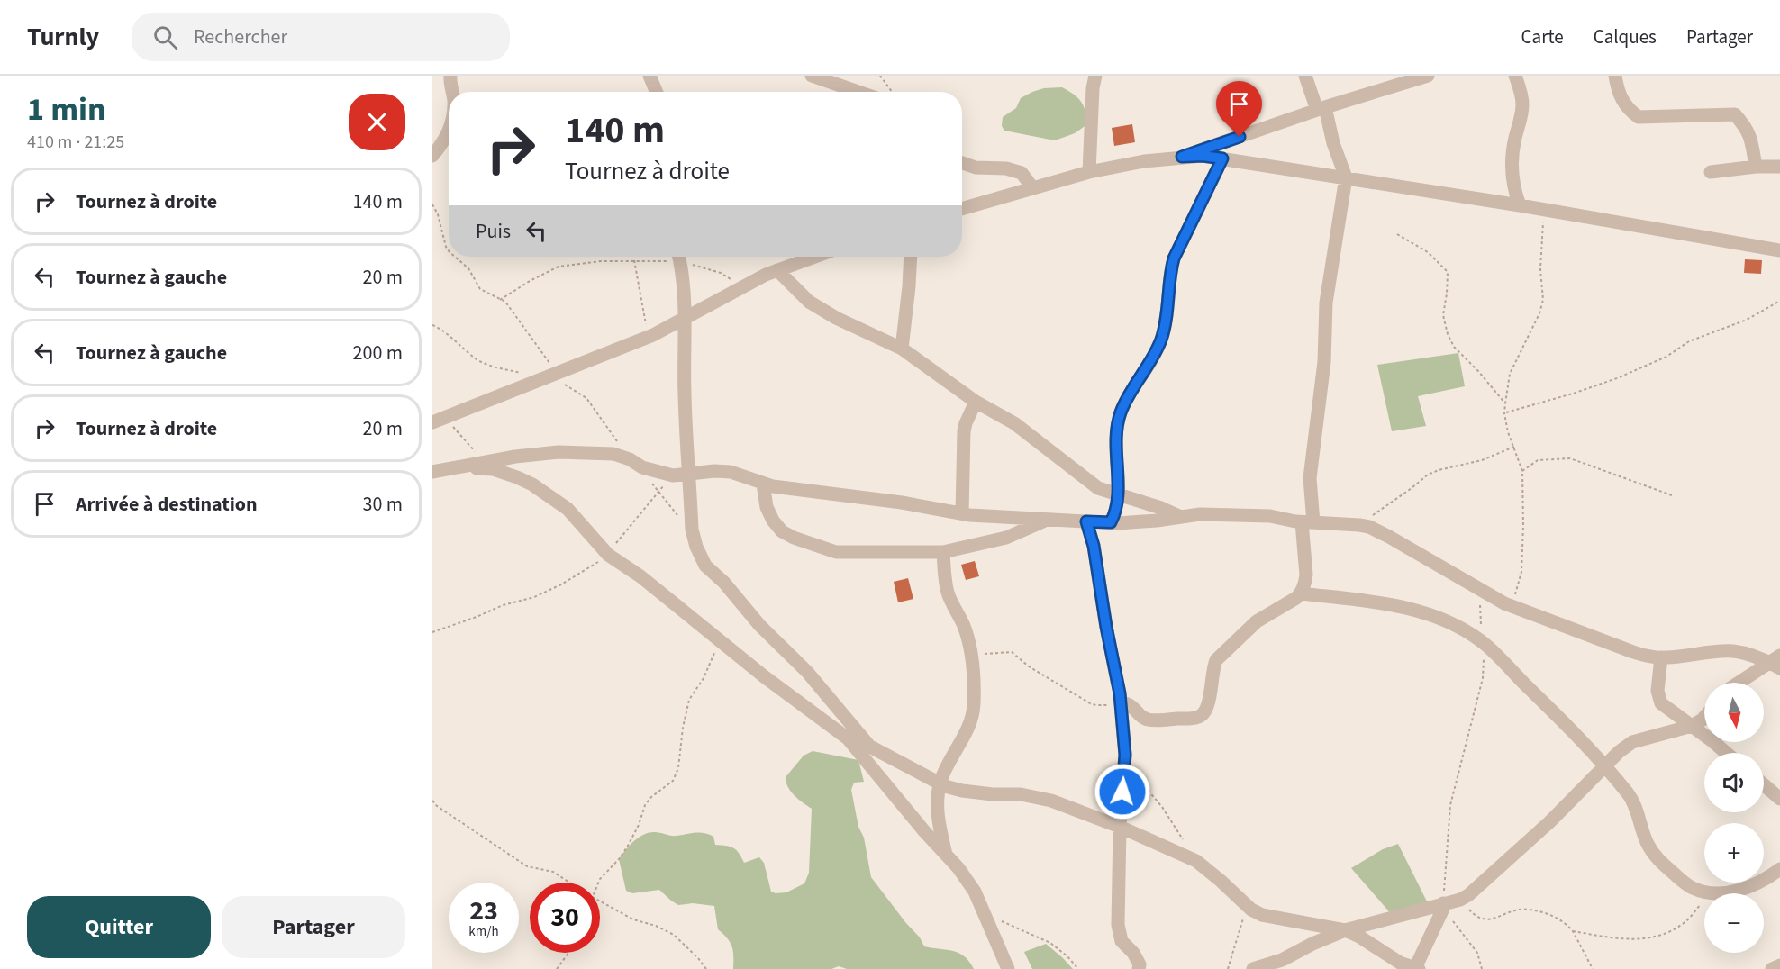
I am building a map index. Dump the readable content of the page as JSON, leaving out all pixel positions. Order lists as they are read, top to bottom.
{
  "north": "bottom",
  "page": {
    "header": "Turnly",
    "search": "Rechercher",
    "nav": ["Carte", "Calques", "Partager"],
    "heading": ["1 min", "410 m · 21:25"],
    "turn": ["140 m", "Tournez à droite"],
    "list": [
      {
        "name": "Tournez à droite",
        "value": "140 m"
      },
      {
        "name": "Tournez à gauche",
        "value": "20 m"
      },
      {
        "name": "Tournez à gauche",
        "value": "200 m"
      },
      {
        "name": "Tournez à droite",
        "value": "20 m"
      },
      {
        "name": "Arrivée à destination",
        "value": "30 m"
      }
    ],
    "then": "Puis",
    "map_buttons": ["+", "−"],
    "speed": "23 km/h",
    "limit": "30",
    "buttons": ["Quitter", "Partager"]
  }
}
